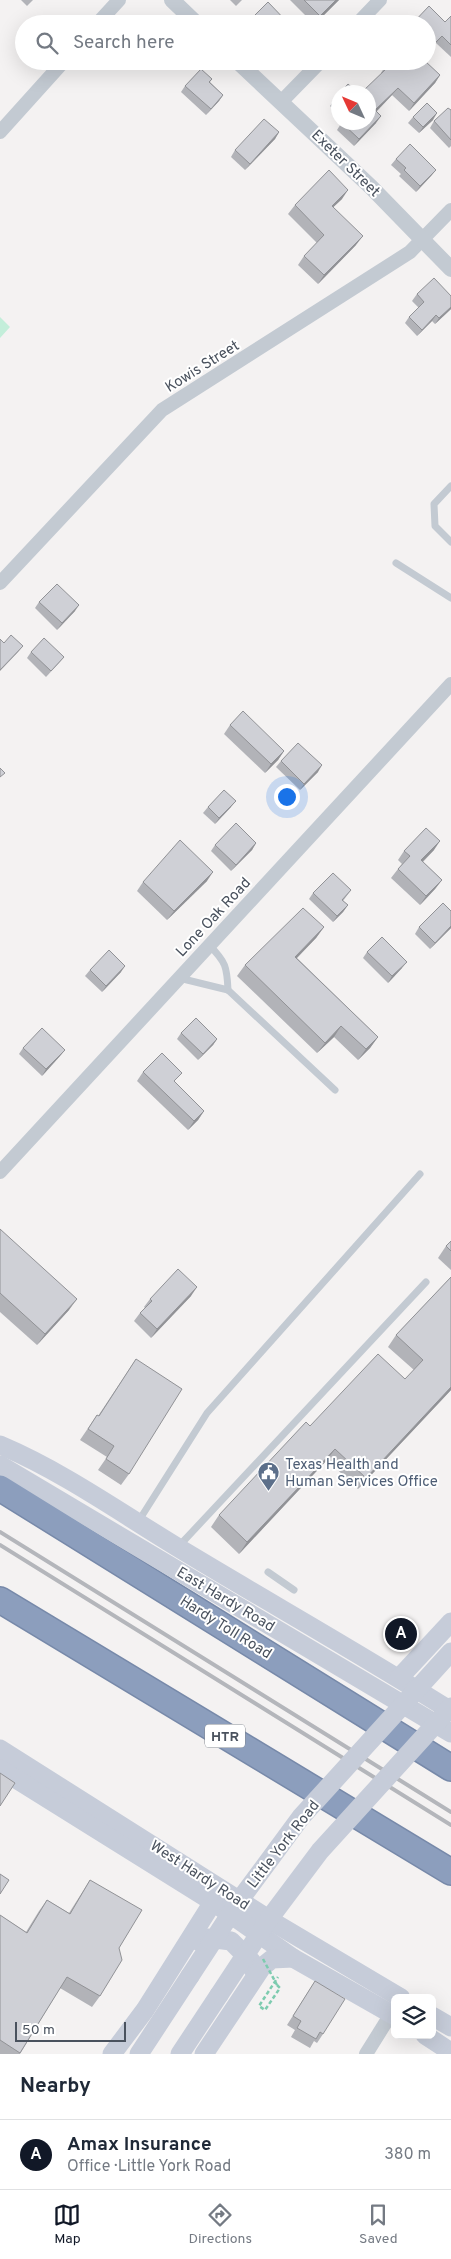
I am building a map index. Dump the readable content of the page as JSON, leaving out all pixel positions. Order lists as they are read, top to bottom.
{
  "streets": {
    "highway": ["Hardy Toll Road", "HTR"],
    "main road": ["East Hardy Road", "Little York Road", "West Hardy Road"],
    "street": ["Exeter Street", "Kowis Street", "Lone Oak Road"]
  },
  "crossings": [
    ["Exeter Street", "Kowis Street"],
    ["East Hardy Road", "Little York Road"],
    ["Little York Road", "West Hardy Road"]
  ],
  "places": {
    "public building": ["Texas Health and Human Services Office"]
  },
  "scale_bar": "50 m",
  "north": "top left",
  "page": {
    "search": "Search here",
    "pins": "A",
    "scale": "50 m",
    "heading": "Nearby",
    "list": [
      {
        "mark": "A",
        "name": "Amax Insurance",
        "note": "Office · Little York Road",
        "value": "380 m"
      }
    ],
    "nav": ["Map", "Directions", "Saved"]
  }
}
